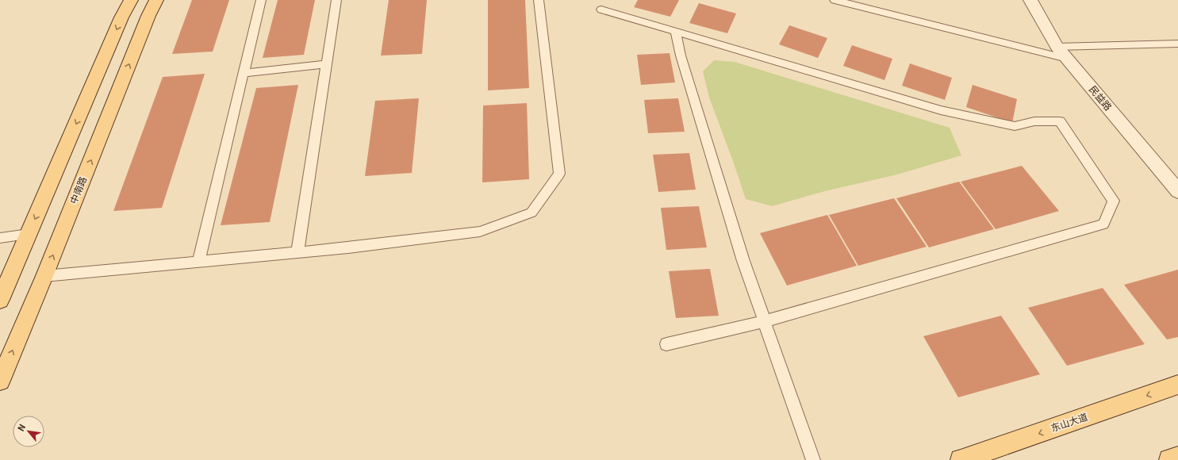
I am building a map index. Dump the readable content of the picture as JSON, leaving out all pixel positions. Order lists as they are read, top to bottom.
{
  "streets": {
    "main road": ["中南路", "东山大道"],
    "street": ["民益路"]
  },
  "one_way": ["东山大道"],
  "north": "top left"
}
